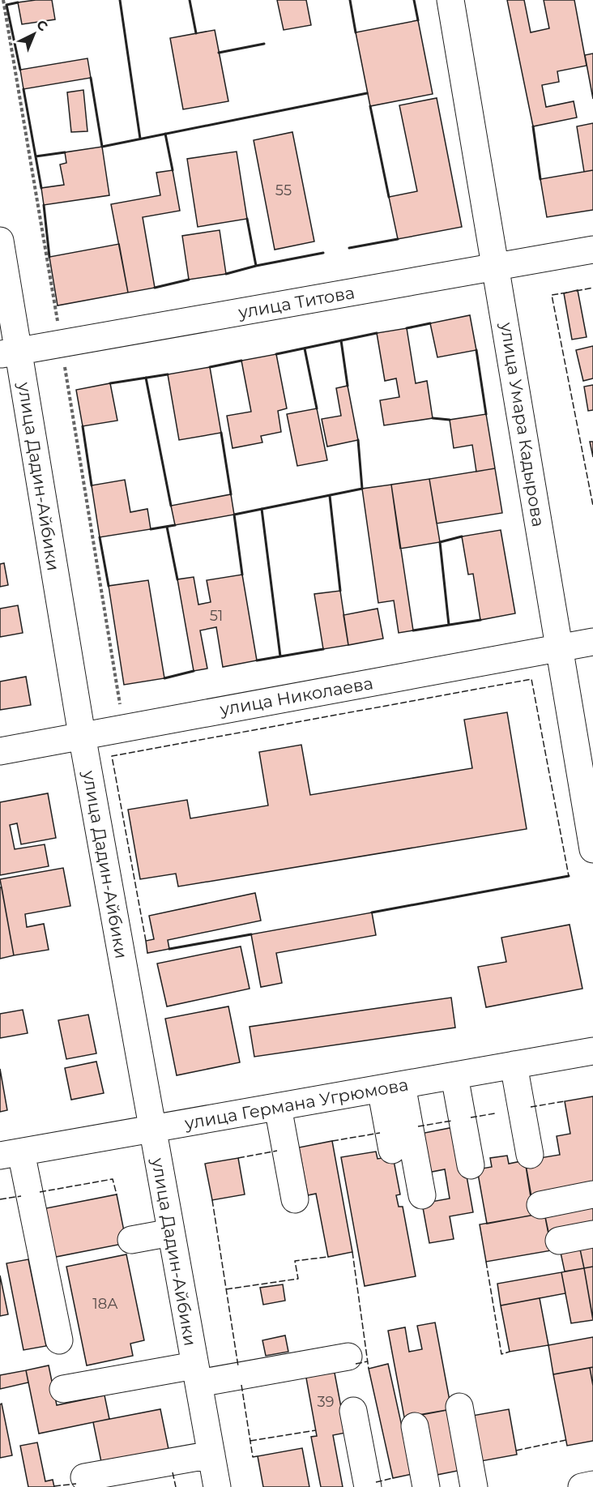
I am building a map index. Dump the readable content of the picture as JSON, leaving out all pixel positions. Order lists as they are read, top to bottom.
{
  "streets": {
    "street": [
      "улица Титова",
      "улица Умара Кадырова",
      "улица Дадин-Айбики",
      "улица Николаева",
      "улица Германа Угрюмова"
    ]
  },
  "crossings": [
    ["улица Титова", "улица Умара Кадырова"],
    ["улица Титова", "улица Дадин-Айбики"],
    ["улица Умара Кадырова", "улица Николаева"],
    ["улица Дадин-Айбики", "улица Николаева"],
    ["улица Дадин-Айбики", "улица Германа Угрюмова"]
  ],
  "house_numbers": [
    "55",
    "51",
    "18А",
    "39"
  ],
  "north": "top right"
}
